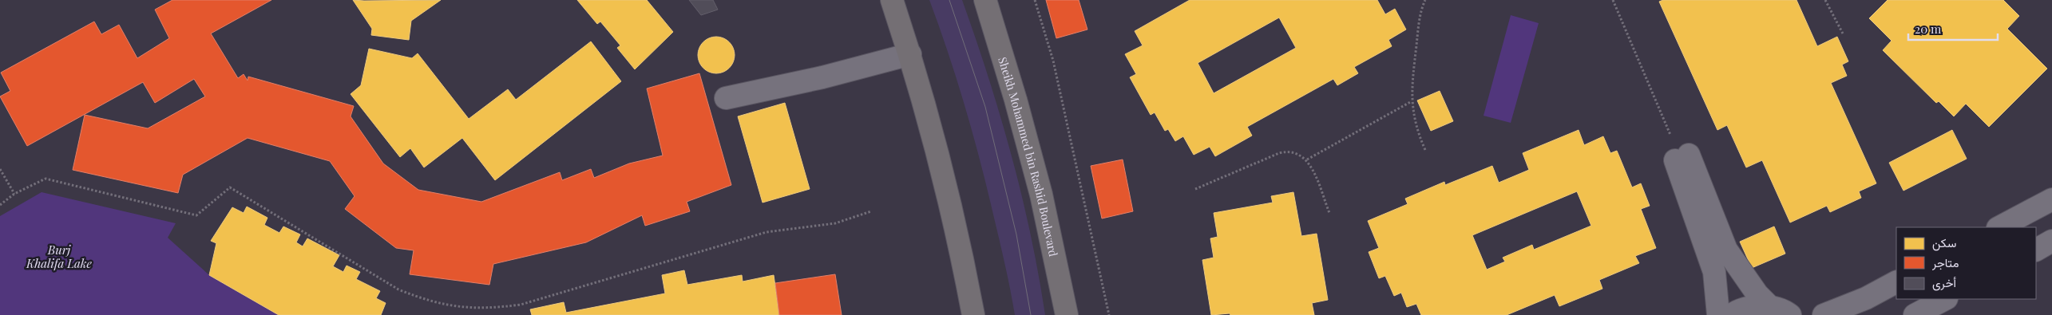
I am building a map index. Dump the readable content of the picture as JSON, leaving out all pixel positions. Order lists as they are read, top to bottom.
{
  "streets": {
    "main road": ["Sheikh Mohammed bin Rashid Boulevard"]
  },
  "water": ["Burj Khalifa Lake"],
  "legend": ["سكن", "متاجر", "أخرى"],
  "scale_bar": "20 m"
}
